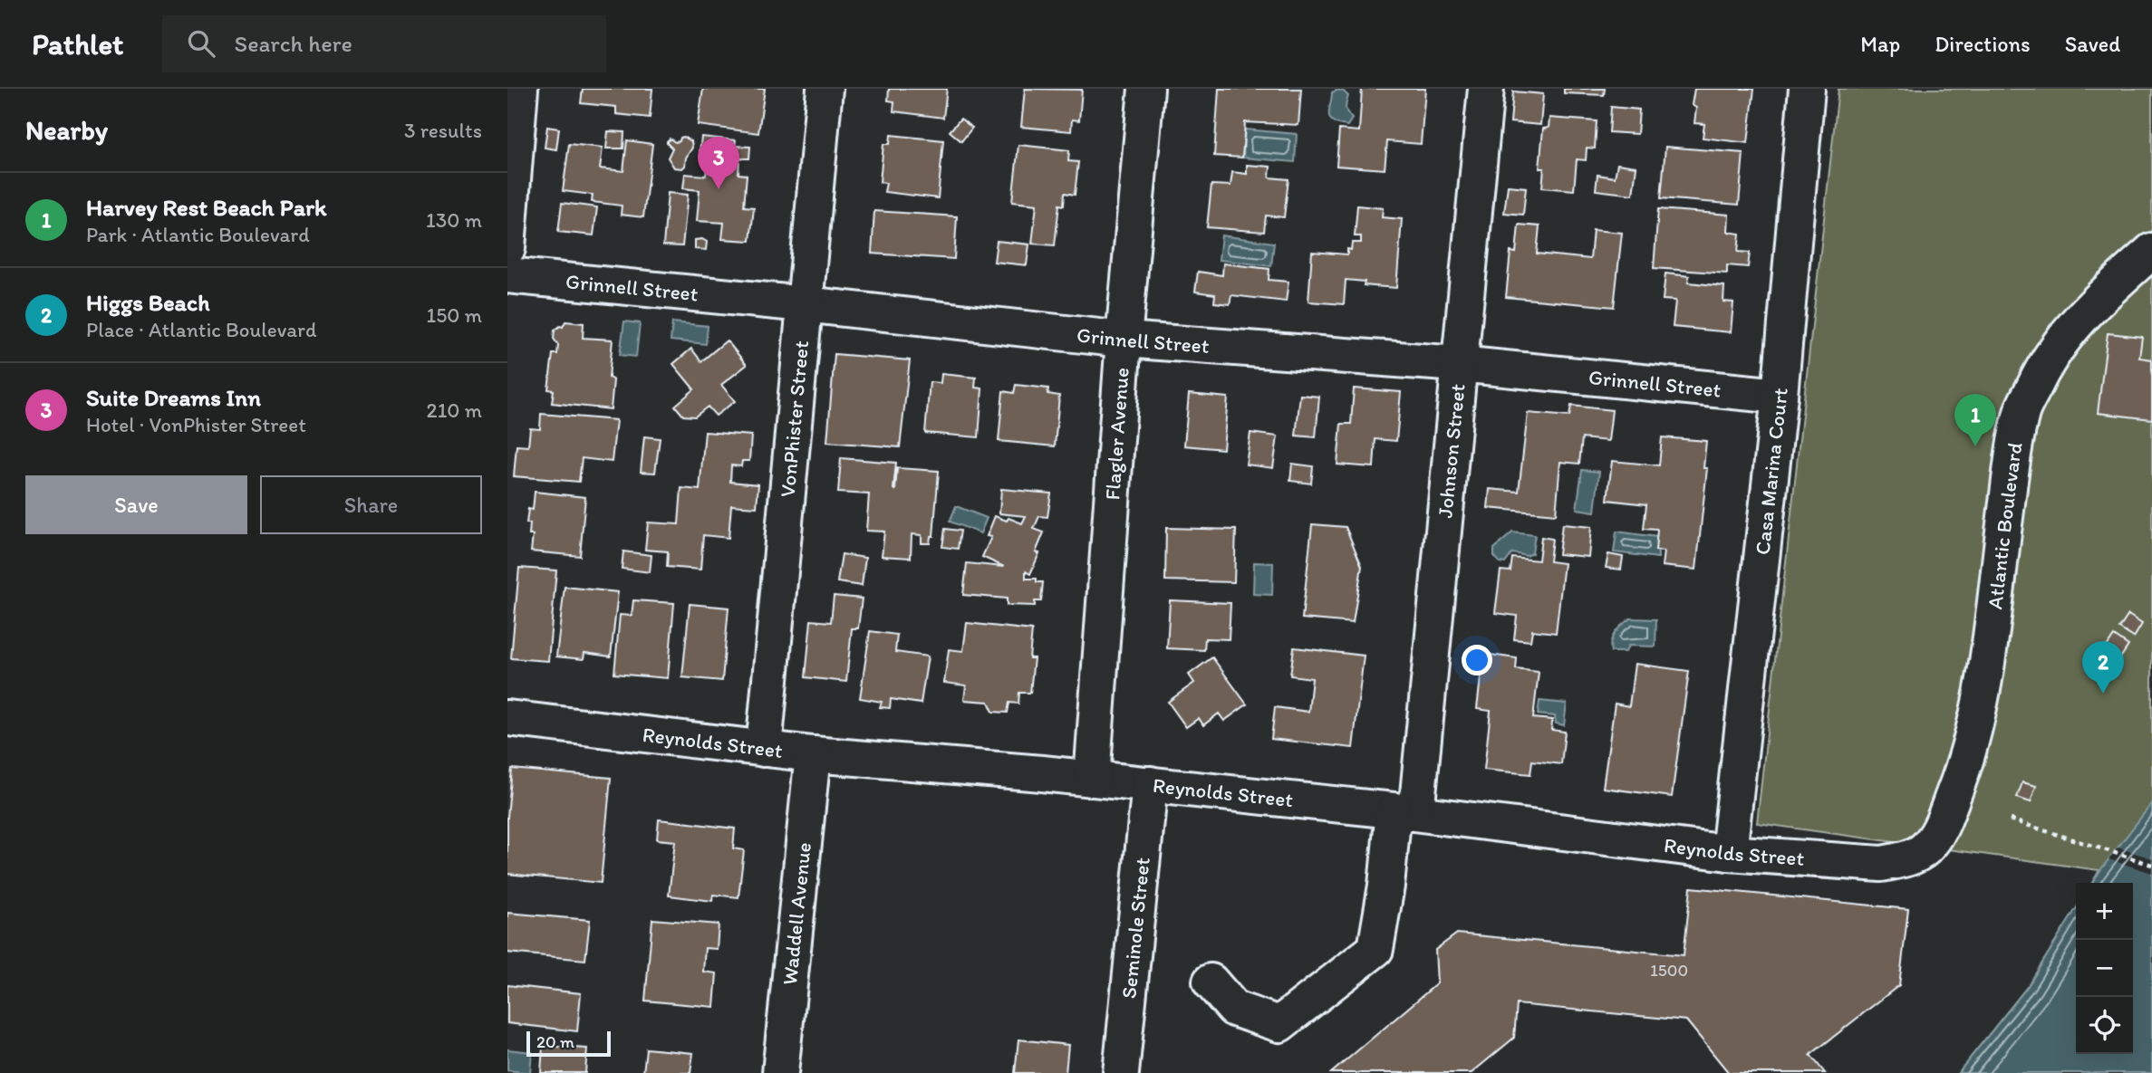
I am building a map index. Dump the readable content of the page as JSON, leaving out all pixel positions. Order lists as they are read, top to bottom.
{
  "streets": {
    "street": [
      "Grinnell Street",
      "VonPhister Street",
      "Flagler Avenue",
      "Johnson Street",
      "Casa Marina Court",
      "Atlantic Boulevard",
      "Reynolds Street",
      "Waddell Avenue",
      "Seminole Street"
    ]
  },
  "crossings": [
    ["Grinnell Street", "VonPhister Street"],
    ["Grinnell Street", "Flagler Avenue"],
    ["Grinnell Street", "Johnson Street"],
    ["Grinnell Street", "Casa Marina Court"],
    ["VonPhister Street", "Reynolds Street"],
    ["Flagler Avenue", "Reynolds Street"],
    ["Johnson Street", "Reynolds Street"],
    ["Casa Marina Court", "Reynolds Street"],
    ["Atlantic Boulevard", "Reynolds Street"],
    ["Reynolds Street", "Waddell Avenue"],
    ["Reynolds Street", "Seminole Street"]
  ],
  "house_numbers": ["1500"],
  "scale_bar": "20 m",
  "page": {
    "header": "Pathlet",
    "search": "Search here",
    "nav": ["Map", "Directions", "Saved"],
    "heading": ["Nearby", "3 results"],
    "pins": ["3", "1", "2"],
    "list": [
      {
        "mark": "1",
        "name": "Harvey Rest Beach Park",
        "note": "Park · Atlantic Boulevard",
        "value": "130 m"
      },
      {
        "mark": "2",
        "name": "Higgs Beach",
        "note": "Place · Atlantic Boulevard",
        "value": "150 m"
      },
      {
        "mark": "3",
        "name": "Suite Dreams Inn",
        "note": "Hotel · VonPhister Street",
        "value": "210 m"
      }
    ],
    "buttons": ["Save", "Share"],
    "map_buttons": ["+", "−"],
    "scale": "20 m"
  }
}
